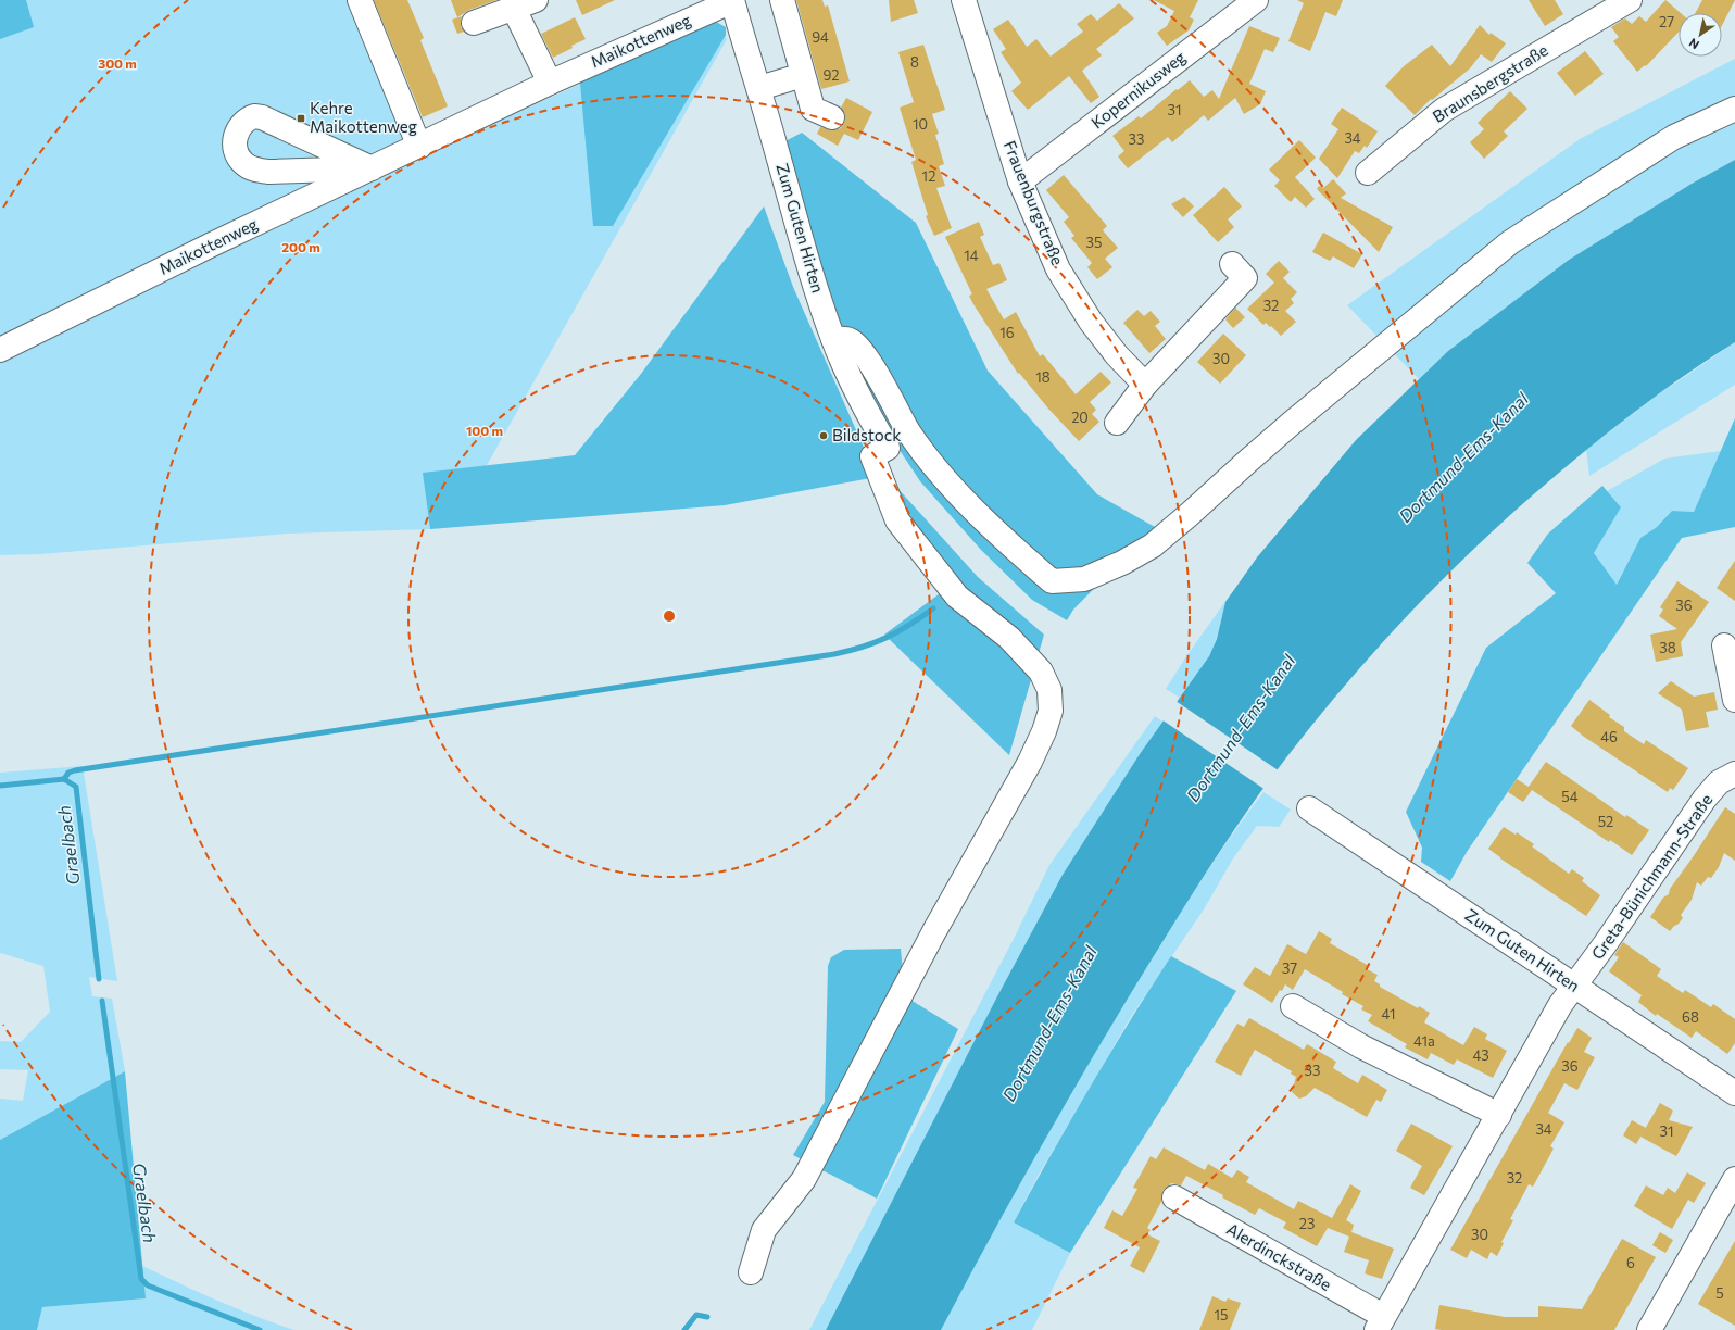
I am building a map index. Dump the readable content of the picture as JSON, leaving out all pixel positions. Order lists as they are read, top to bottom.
{
  "streets": {
    "street": [
      "Maikottenweg",
      "Braunsbergstraße",
      "Kopernikusweg",
      "Frauenburgstraße",
      "Zum Guten Hirten",
      "Greta-Bünichmann-Straße",
      "Alerdinckstraße"
    ]
  },
  "crossings": [
    ["Maikottenweg", "Zum Guten Hirten"],
    ["Kopernikusweg", "Frauenburgstraße"],
    ["Zum Guten Hirten", "Greta-Bünichmann-Straße"],
    ["Zum Guten Hirten", "Alerdinckstraße"],
    ["Greta-Bünichmann-Straße", "Alerdinckstraße"]
  ],
  "water": ["Dortmund-Ems-Kanal", "Graelbach"],
  "places": {
    "transit": ["Kehre Maikottenweg"],
    "other": ["Bildstock"]
  },
  "house_numbers": [
    "27",
    "94",
    "8",
    "92",
    "31",
    "10",
    "34",
    "33",
    "12",
    "35",
    "14",
    "32",
    "16",
    "30",
    "18",
    "20",
    "36",
    "38",
    "46",
    "54",
    "52",
    "37",
    "41",
    "68",
    "41a",
    "43",
    "36",
    "33",
    "34",
    "31",
    "32",
    "23",
    "30",
    "6",
    "5",
    "15"
  ],
  "north": "bottom left",
  "rings": ["300 m", "200 m", "100 m"]
}
